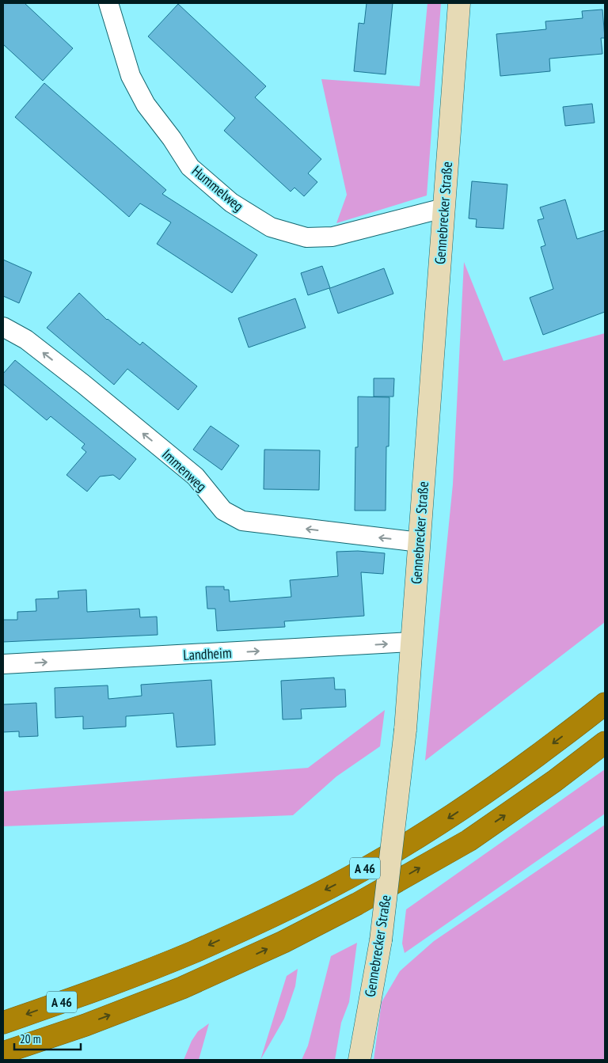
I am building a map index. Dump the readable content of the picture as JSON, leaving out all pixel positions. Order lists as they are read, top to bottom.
{
  "streets": {
    "highway": ["A 46"],
    "main road": ["Gennebrecker Straße"],
    "street": ["Hummelweg", "Immenweg", "Landheim"]
  },
  "crossings": [
    ["Hummelweg", "Gennebrecker Straße"],
    ["Gennebrecker Straße", "Immenweg"],
    ["Gennebrecker Straße", "Landheim"]
  ],
  "one_way": ["Immenweg", "Landheim"],
  "scale_bar": "20 m"
}
